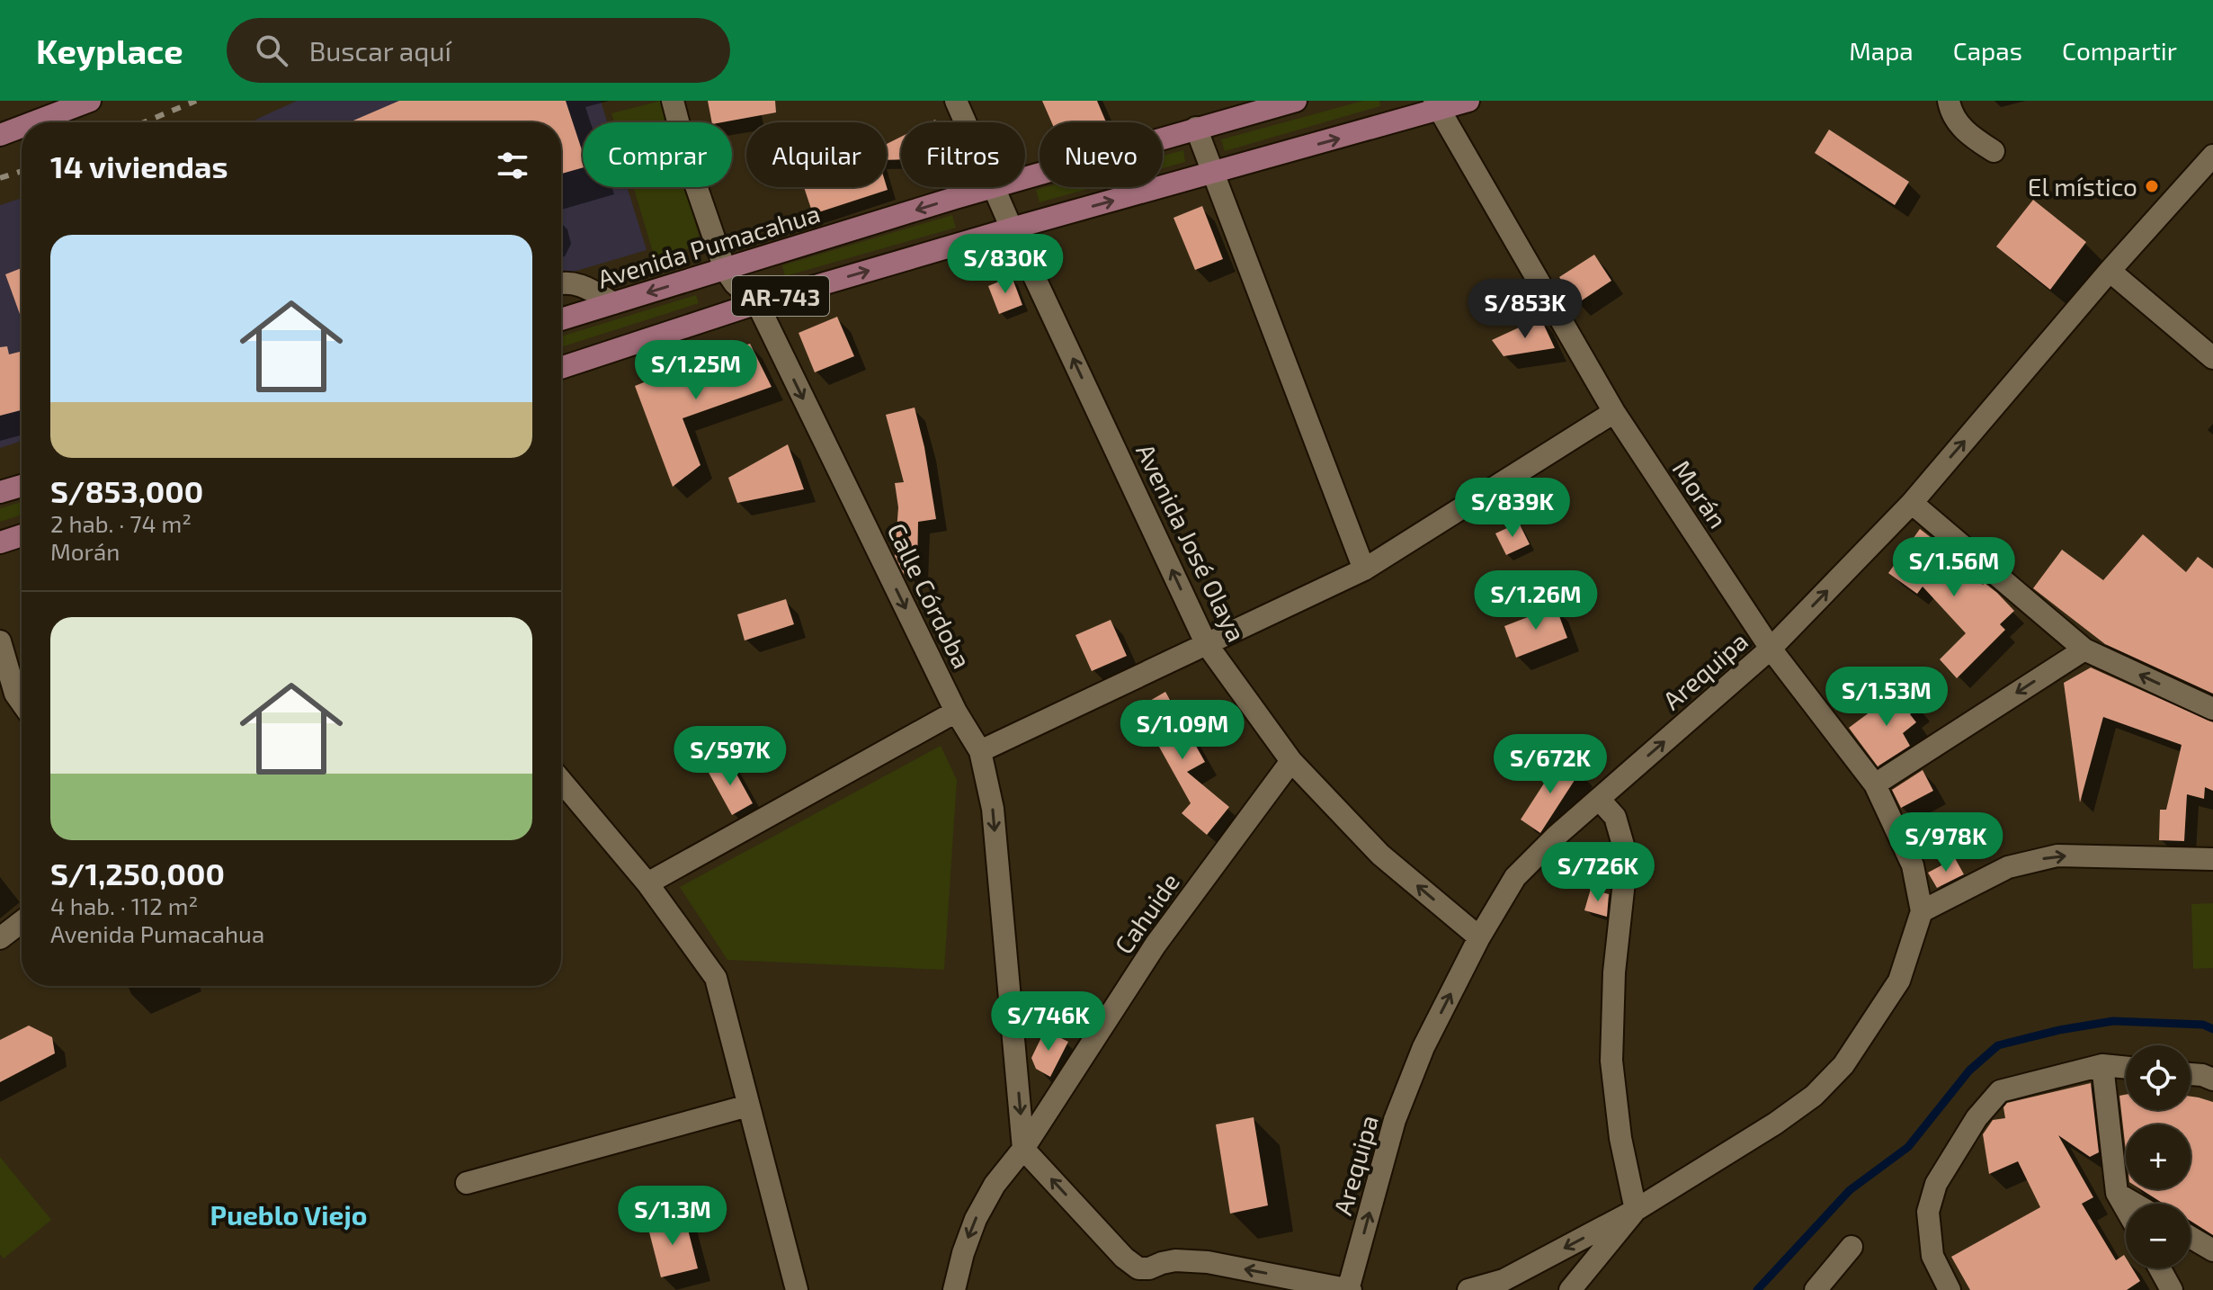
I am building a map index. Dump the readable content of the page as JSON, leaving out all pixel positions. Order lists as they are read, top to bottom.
{
  "streets": {
    "main road": ["Avenida Pumacahua", "AR-743"],
    "street": [
      "Morán",
      "Avenida José Olaya",
      "Calle Córdoba",
      "Arequipa",
      "Cahuide"
    ]
  },
  "crossings": [
    ["Avenida Pumacahua", "Avenida José Olaya"],
    ["Avenida Pumacahua", "Calle Córdoba"],
    ["AR-743", "Morán"],
    ["AR-743", "Avenida José Olaya"],
    ["AR-743", "Calle Córdoba"],
    ["Morán", "Arequipa"],
    ["Avenida José Olaya", "Arequipa"],
    ["Avenida José Olaya", "Cahuide"],
    ["Calle Córdoba", "Cahuide"]
  ],
  "one_way": ["Calle Córdoba", "Arequipa"],
  "districts": ["Pueblo Viejo"],
  "places": ["El místico"],
  "page": {
    "header": "Keyplace",
    "search": "Buscar aquí",
    "nav": ["Mapa", "Capas", "Compartir"],
    "chip": [
      "Comprar",
      "Alquilar",
      "Filtros",
      "Nuevo"
    ],
    "heading": "14 viviendas",
    "list": [
      {
        "name": "S/853,000",
        "note": "2 hab. · 74 m² · Morán"
      },
      {
        "name": "S/1,250,000",
        "note": "4 hab. · 112 m² · Avenida Pumacahua"
      }
    ],
    "price": [
      "S/830K",
      "S/853K",
      "S/1.25M",
      "S/839K",
      "S/1.56M",
      "S/1.26M",
      "S/1.53M",
      "S/1.09M",
      "S/597K",
      "S/672K",
      "S/978K",
      "S/726K",
      "S/746K",
      "S/1.3M"
    ],
    "map_buttons": ["+", "−"]
  }
}
